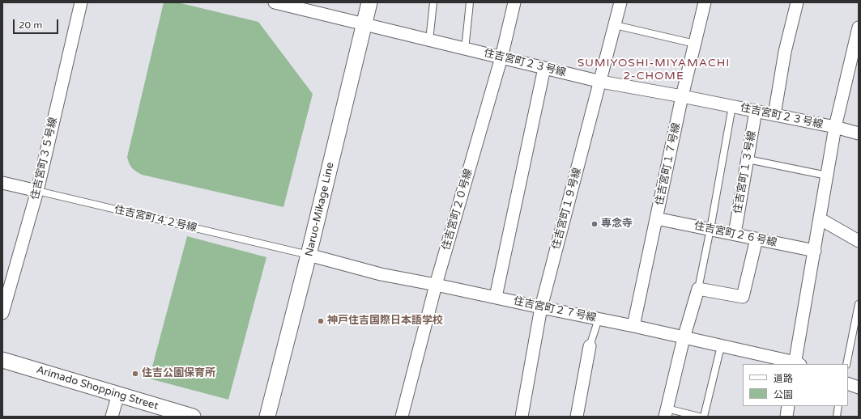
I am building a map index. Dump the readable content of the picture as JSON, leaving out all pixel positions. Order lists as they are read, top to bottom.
{
  "streets": {
    "street": [
      "住吉宮町２３号線",
      "住吉宮町３５号線",
      "住吉宮町１７号線",
      "住吉宮町１３号線",
      "住吉宮町１９号線",
      "Naruo-Mikage Line",
      "住吉宮町２０号線",
      "住吉宮町４２号線",
      "住吉宮町２６号線",
      "住吉宮町２７号線",
      "Arimado Shopping Street"
    ]
  },
  "crossings": [
    ["住吉宮町２３号線", "住吉宮町１７号線"],
    ["住吉宮町２３号線", "住吉宮町１３号線"],
    ["住吉宮町２３号線", "住吉宮町１９号線"],
    ["住吉宮町２３号線", "Naruo-Mikage Line"],
    ["住吉宮町２３号線", "住吉宮町２０号線"],
    ["住吉宮町３５号線", "住吉宮町４２号線"],
    ["住吉宮町１７号線", "住吉宮町２６号線"],
    ["住吉宮町１７号線", "住吉宮町２７号線"],
    ["住吉宮町１３号線", "住吉宮町２６号線"],
    ["住吉宮町１９号線", "住吉宮町２７号線"],
    ["Naruo-Mikage Line", "住吉宮町４２号線"],
    ["Naruo-Mikage Line", "住吉宮町２７号線"],
    ["住吉宮町２０号線", "住吉宮町２７号線"],
    ["住吉宮町４２号線", "住吉宮町２７号線"]
  ],
  "districts": ["SUMIYOSHI-MIYAMACHI 2-CHOME"],
  "places": ["専念寺", "神戸住吉国際日本語学校", "住吉公園保育所"],
  "legend": ["道路", "公園"],
  "scale_bar": "20 m"
}
